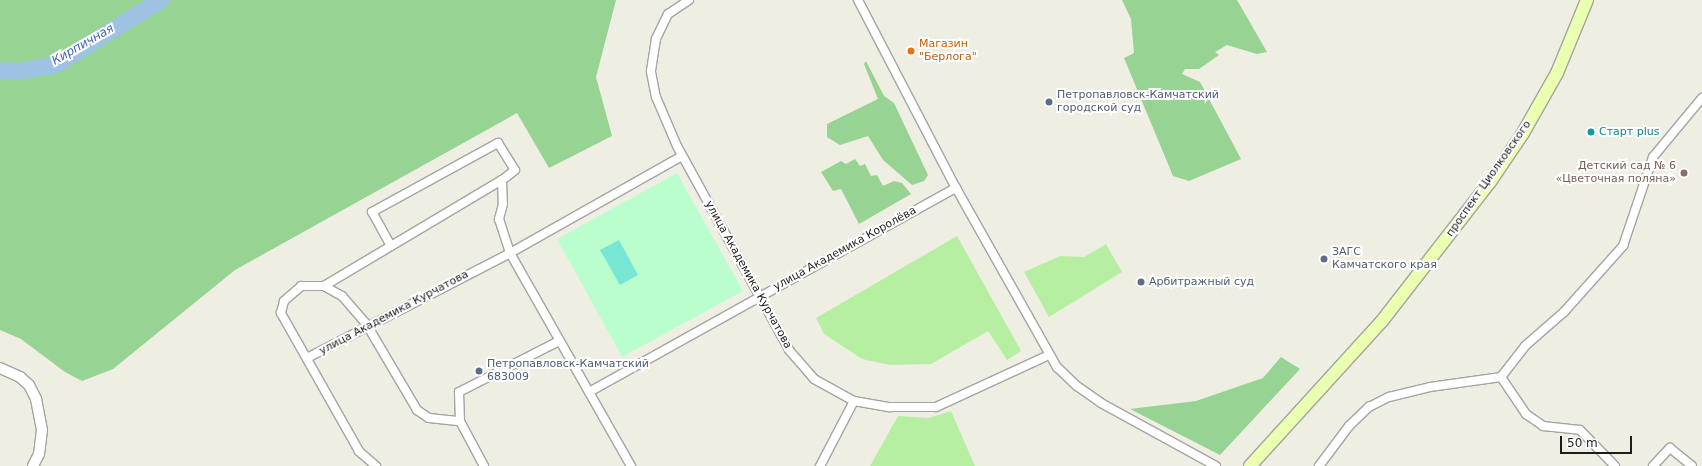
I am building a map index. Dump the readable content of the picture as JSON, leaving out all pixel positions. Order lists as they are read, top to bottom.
{
  "streets": {
    "main road": ["проспект Циолковского"],
    "street": ["улица Академика Королёва", "улица Академика Курчатова"]
  },
  "crossings": [
    ["улица Академика Королёва", "улица Академика Курчатова"]
  ],
  "water": ["Кирпичная"],
  "places": [
    "Магазин \"Берлога\"",
    "Петропавловск-Камчатский городской суд",
    "Старт plus",
    "Детский сад № 6 «Цветочная поляна»",
    "ЗАГС Камчатского края",
    "Арбитражный суд",
    "Петропавловск-Камчатский 683009"
  ],
  "scale_bar": "50 m"
}
